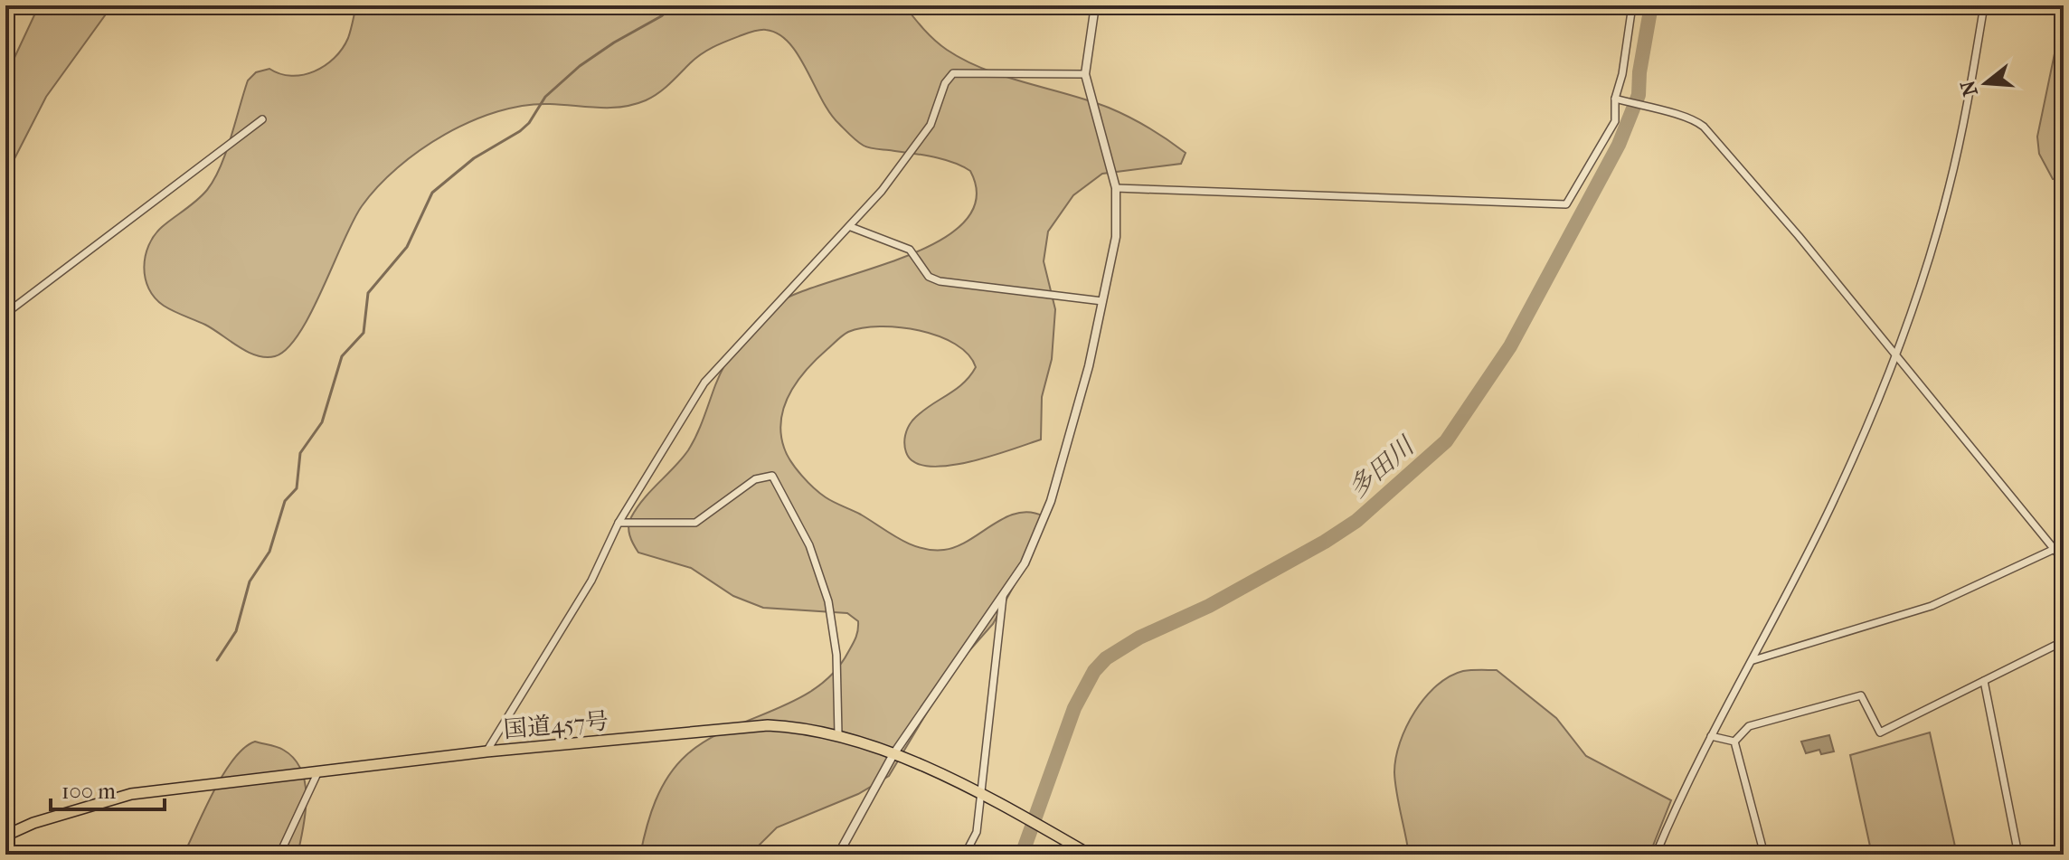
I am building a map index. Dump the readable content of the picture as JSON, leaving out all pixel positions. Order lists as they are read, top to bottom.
{
  "streets": {
    "highway": ["国道457号"]
  },
  "water": ["多田川"],
  "scale_bar": "100 m",
  "north": "left"
}
